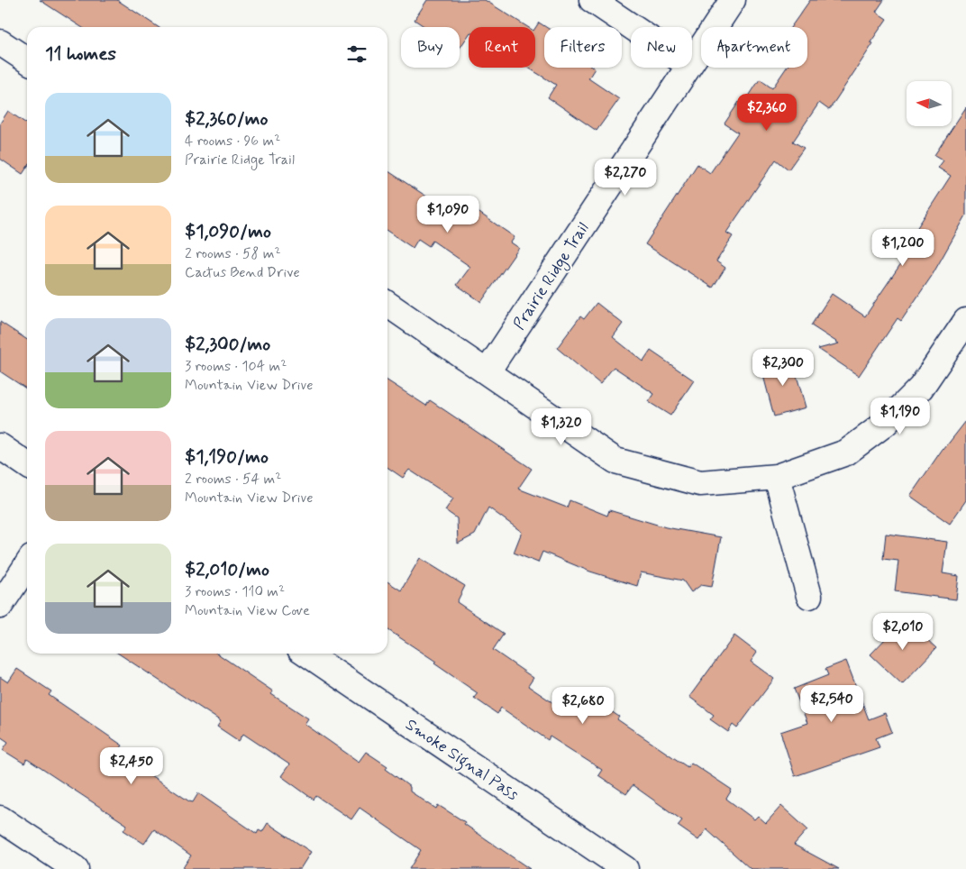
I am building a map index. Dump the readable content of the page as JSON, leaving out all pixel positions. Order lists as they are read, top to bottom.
{
  "streets": {
    "street": ["Prairie Ridge Trail", "Smoke Signal Pass"]
  },
  "north": "left",
  "page": {
    "chip": [
      "Buy",
      "Rent",
      "Filters",
      "New",
      "Apartment"
    ],
    "heading": "11 homes",
    "list": [
      {
        "name": "$2,360/mo",
        "note": "4 rooms · 96 m² · Prairie Ridge Trail"
      },
      {
        "name": "$1,090/mo",
        "note": "2 rooms · 58 m² · Cactus Bend Drive"
      },
      {
        "name": "$2,300/mo",
        "note": "3 rooms · 104 m² · Mountain View Drive"
      },
      {
        "name": "$1,190/mo",
        "note": "2 rooms · 54 m² · Mountain View Drive"
      },
      {
        "name": "$2,010/mo",
        "note": "3 rooms · 110 m² · Mountain View Cove"
      }
    ],
    "price": [
      "$2,360",
      "$2,270",
      "$1,090",
      "$1,200",
      "$2,300",
      "$1,190",
      "$1,320",
      "$2,010",
      "$2,540",
      "$2,680",
      "$2,450"
    ]
  }
}
